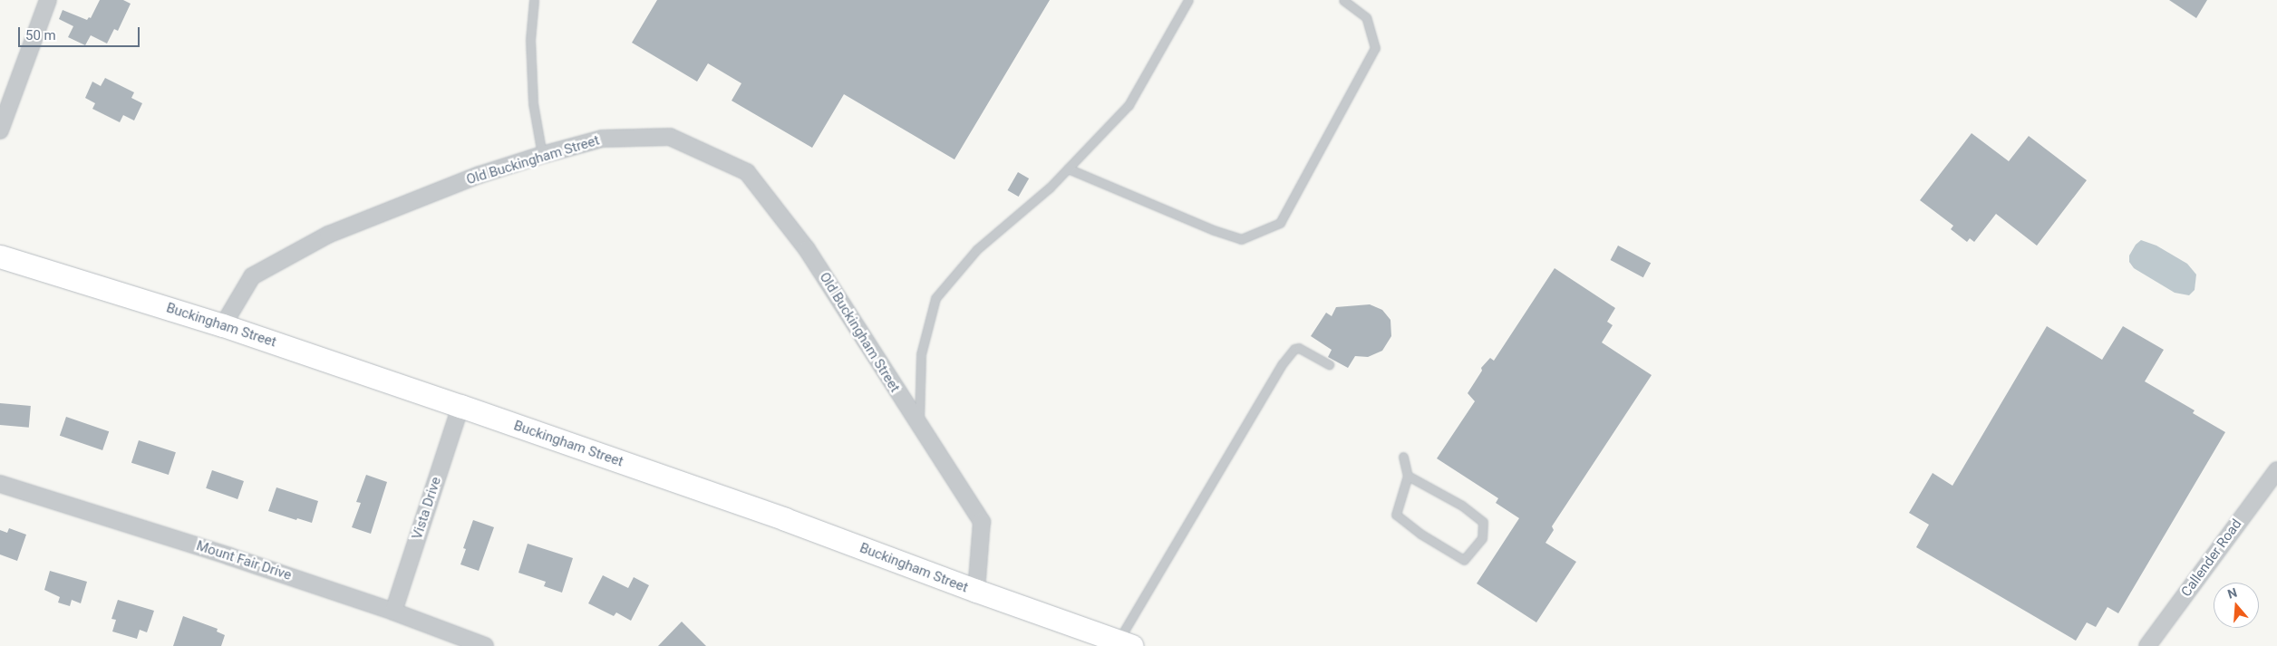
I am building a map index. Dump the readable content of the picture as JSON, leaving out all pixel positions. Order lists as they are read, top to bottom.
{
  "streets": {
    "main road": ["Buckingham Street"],
    "street": [
      "Old Buckingham Street",
      "Vista Drive",
      "Callender Road",
      "Mount Fair Drive"
    ]
  },
  "crossings": [
    ["Old Buckingham Street", "Buckingham Street"],
    ["Buckingham Street", "Vista Drive"],
    ["Vista Drive", "Mount Fair Drive"]
  ],
  "scale_bar": "50 m",
  "north": "top"
}
